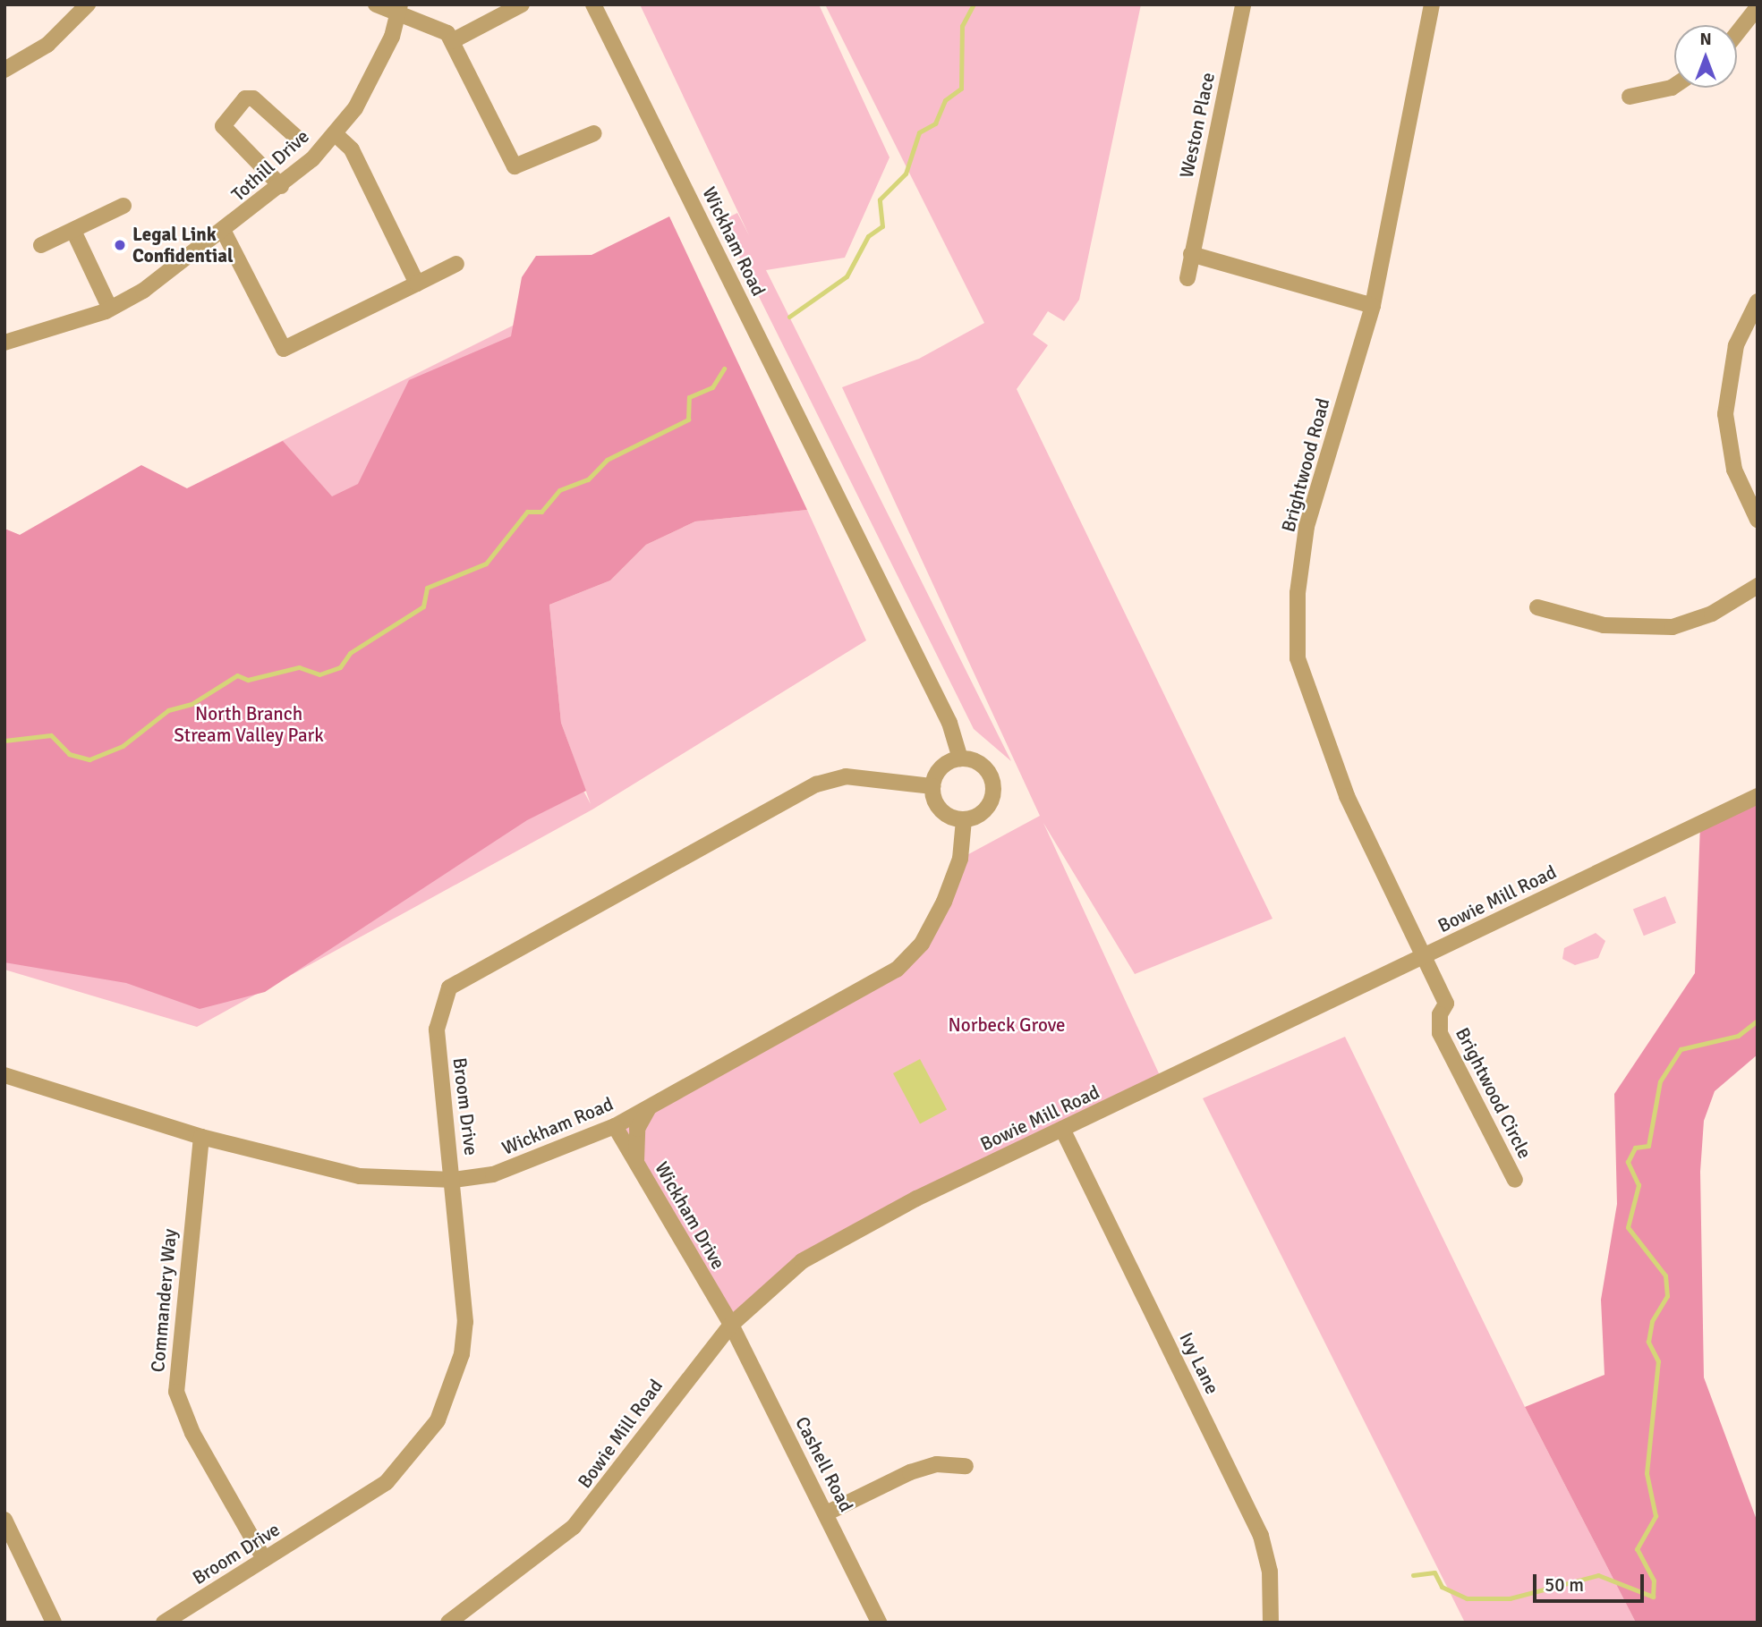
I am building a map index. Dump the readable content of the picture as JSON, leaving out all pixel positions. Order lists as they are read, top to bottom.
{
  "streets": {
    "street": [
      "Weston Place",
      "Tothill Drive",
      "Wickham Road",
      "Brightwood Road",
      "Bowie Mill Road",
      "Brightwood Circle",
      "Broom Drive",
      "Wickham Drive",
      "Commandery Way",
      "Ivy Lane",
      "Cashell Road"
    ]
  },
  "crossings": [
    ["Wickham Road", "Broom Drive"],
    ["Wickham Road", "Wickham Drive"],
    ["Wickham Road", "Commandery Way"],
    ["Brightwood Road", "Bowie Mill Road"],
    ["Brightwood Road", "Brightwood Circle"],
    ["Bowie Mill Road", "Brightwood Circle"],
    ["Bowie Mill Road", "Wickham Drive"],
    ["Bowie Mill Road", "Ivy Lane"],
    ["Bowie Mill Road", "Cashell Road"],
    ["Broom Drive", "Commandery Way"],
    ["Wickham Drive", "Cashell Road"]
  ],
  "parks": ["North Branch Stream Valley Park", "Norbeck Grove"],
  "places": ["Legal Link Confidential"],
  "scale_bar": "50 m",
  "north": "top"
}
